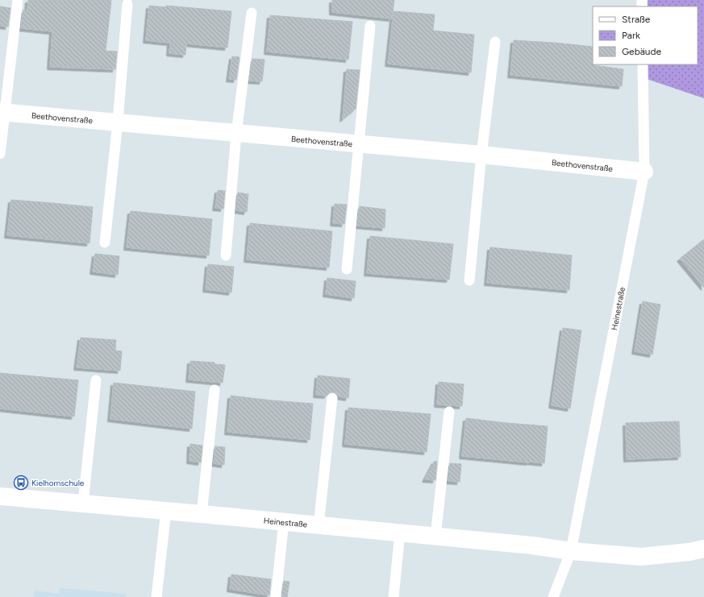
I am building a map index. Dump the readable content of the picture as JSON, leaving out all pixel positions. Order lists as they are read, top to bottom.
{
  "streets": {
    "street": ["Beethovenstraße", "Heinestraße"]
  },
  "crossings": [
    ["Beethovenstraße", "Heinestraße"]
  ],
  "places": {
    "bus stop": ["Kielhornschule"]
  },
  "legend": ["Straße", "Park", "Gebäude"]
}
